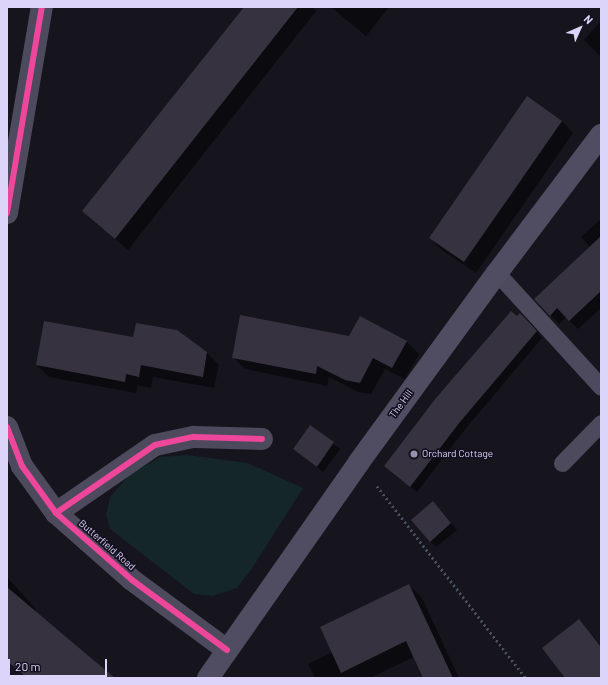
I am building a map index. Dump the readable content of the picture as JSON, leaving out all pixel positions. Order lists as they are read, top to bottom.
{
  "streets": {
    "main road": ["The Hill"],
    "street": ["Butterfield Road"]
  },
  "crossings": [
    ["The Hill", "Butterfield Road"]
  ],
  "places": ["Orchard Cottage"],
  "scale_bar": "20 m",
  "north": "top right"
}
